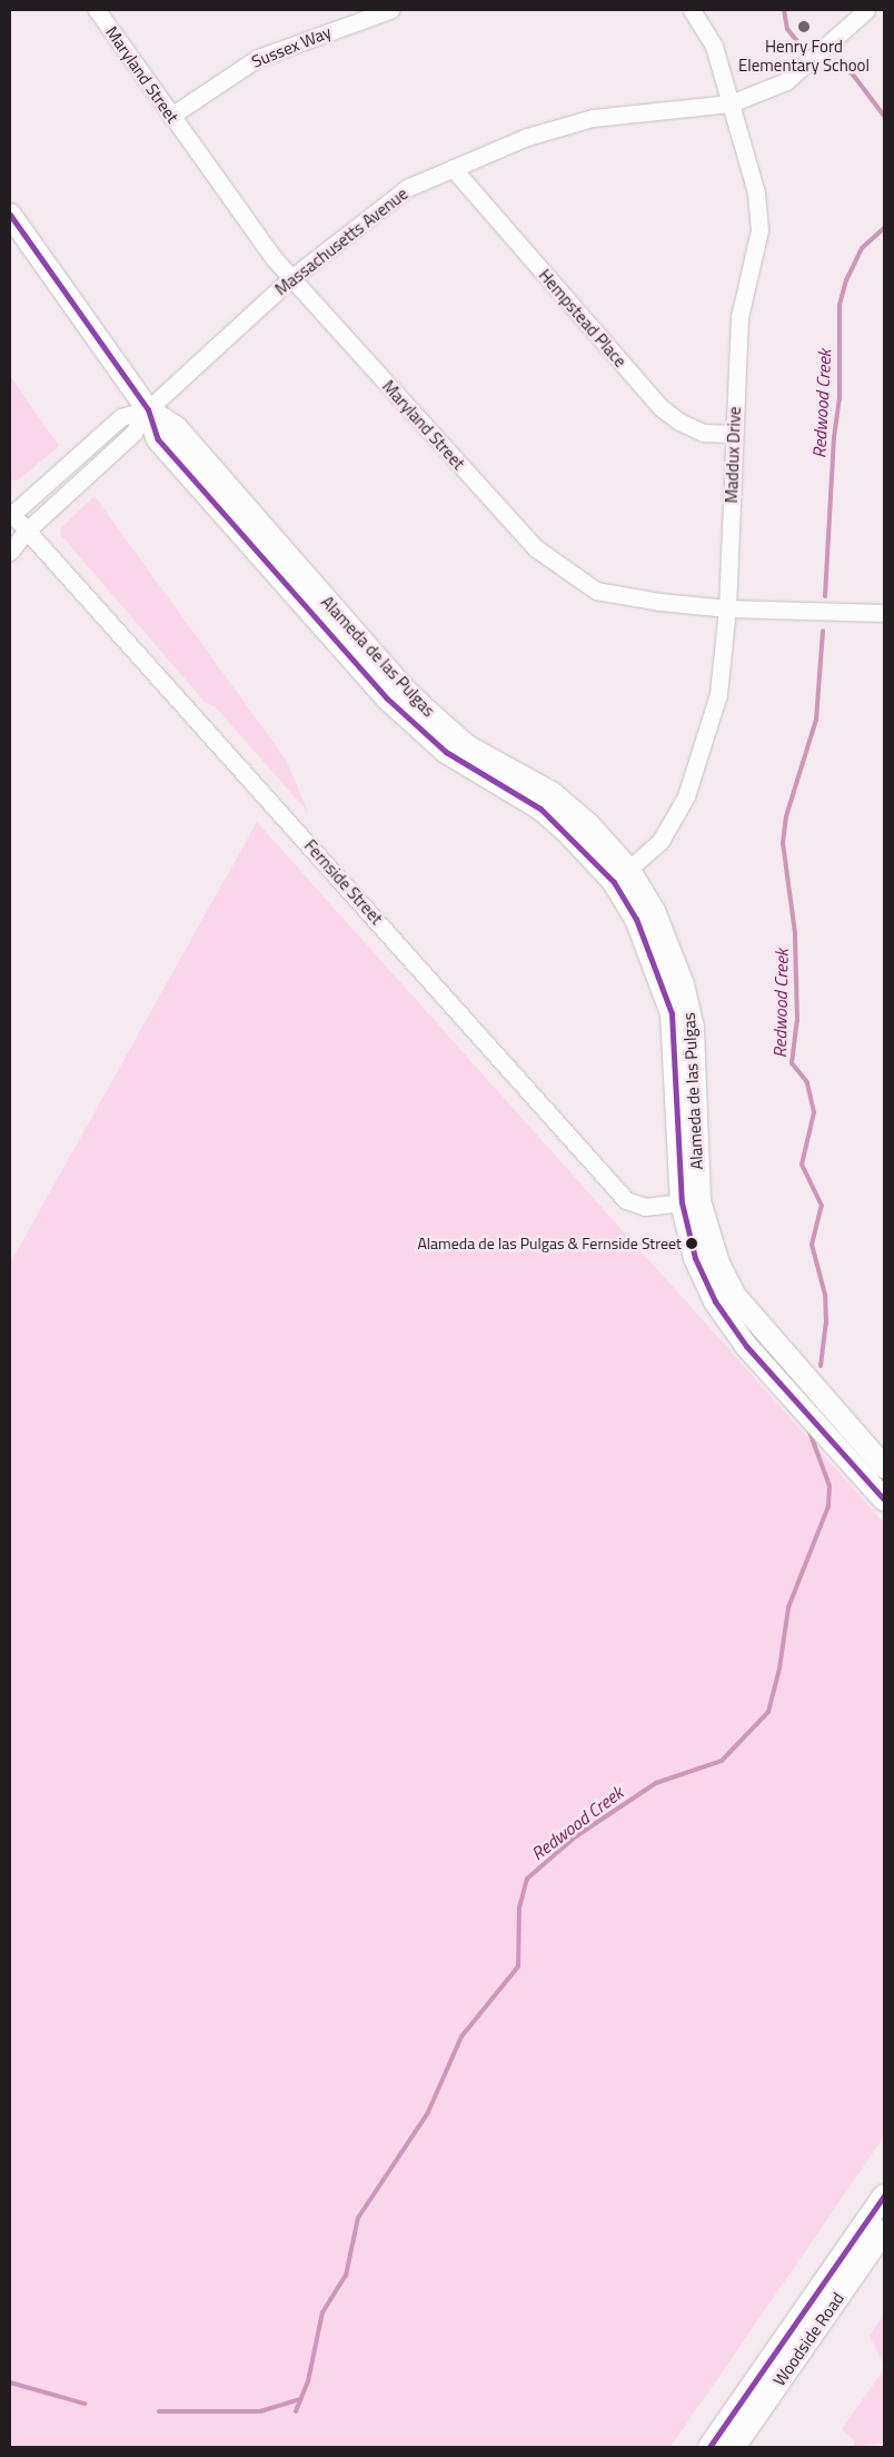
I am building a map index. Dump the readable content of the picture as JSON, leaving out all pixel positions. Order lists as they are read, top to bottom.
{
  "streets": {
    "main road": ["Alameda de las Pulgas", "Woodside Road"],
    "street": [
      "Sussex Way",
      "Maryland Street",
      "Massachusetts Avenue",
      "Hempstead Place",
      "Maddux Drive",
      "Fernside Street"
    ]
  },
  "crossings": [
    ["Sussex Way", "Maryland Street"],
    ["Maryland Street", "Massachusetts Avenue"],
    ["Maryland Street", "Maddux Drive"],
    ["Massachusetts Avenue", "Hempstead Place"],
    ["Massachusetts Avenue", "Maddux Drive"],
    ["Massachusetts Avenue", "Alameda de las Pulgas"],
    ["Massachusetts Avenue", "Fernside Street"],
    ["Hempstead Place", "Maddux Drive"],
    ["Maddux Drive", "Alameda de las Pulgas"],
    ["Alameda de las Pulgas", "Fernside Street"]
  ],
  "water": ["Redwood Creek"],
  "places": ["Henry Ford Elementary School", "Alameda de las Pulgas & Fernside Street"]
}
